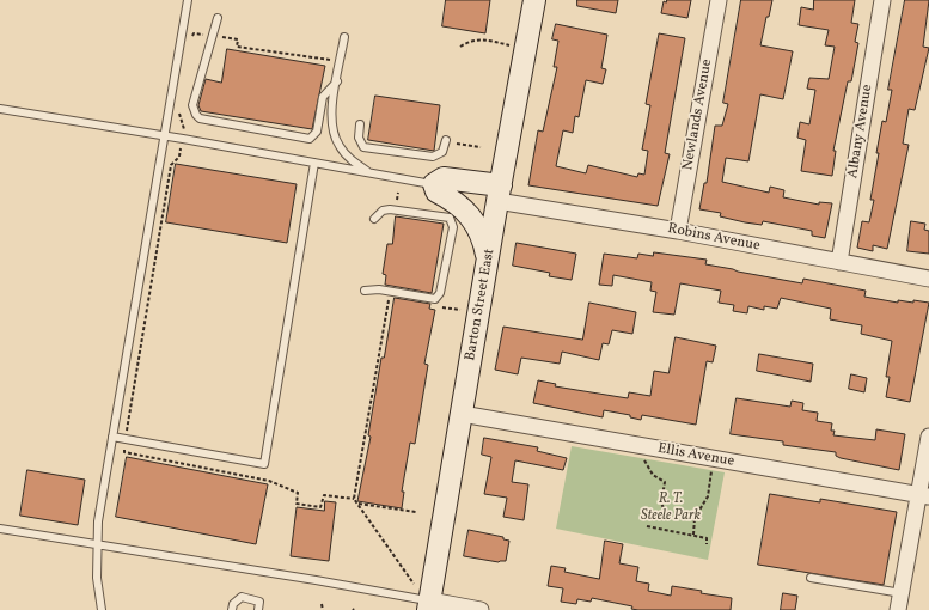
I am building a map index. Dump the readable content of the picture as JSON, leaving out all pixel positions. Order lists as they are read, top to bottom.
{
  "streets": {
    "main road": ["Barton Street East"],
    "street": [
      "Newlands Avenue",
      "Albany Avenue",
      "Robins Avenue",
      "Ellis Avenue"
    ]
  },
  "crossings": [
    ["Newlands Avenue", "Robins Avenue"],
    ["Albany Avenue", "Robins Avenue"],
    ["Robins Avenue", "Barton Street East"],
    ["Barton Street East", "Ellis Avenue"]
  ],
  "parks": ["R. T. Steele Park"]
}
